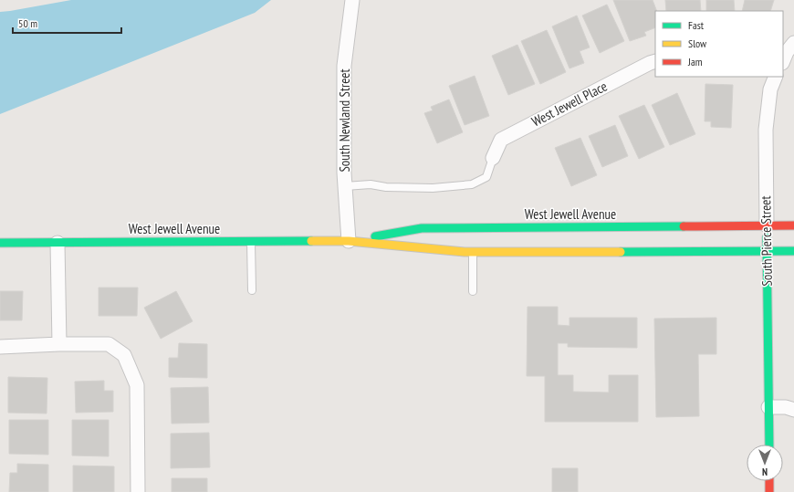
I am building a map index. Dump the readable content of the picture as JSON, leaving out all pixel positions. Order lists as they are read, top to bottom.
{
  "streets": {
    "main road": ["West Jewell Avenue", "South Pierce Street"],
    "street": ["West Jewell Place", "South Newland Street"]
  },
  "crossings": [
    ["South Newland Street", "West Jewell Avenue"],
    ["West Jewell Avenue", "South Pierce Street"]
  ],
  "legend": ["Fast", "Slow", "Jam"],
  "scale_bar": "50 m",
  "north": "bottom"
}
